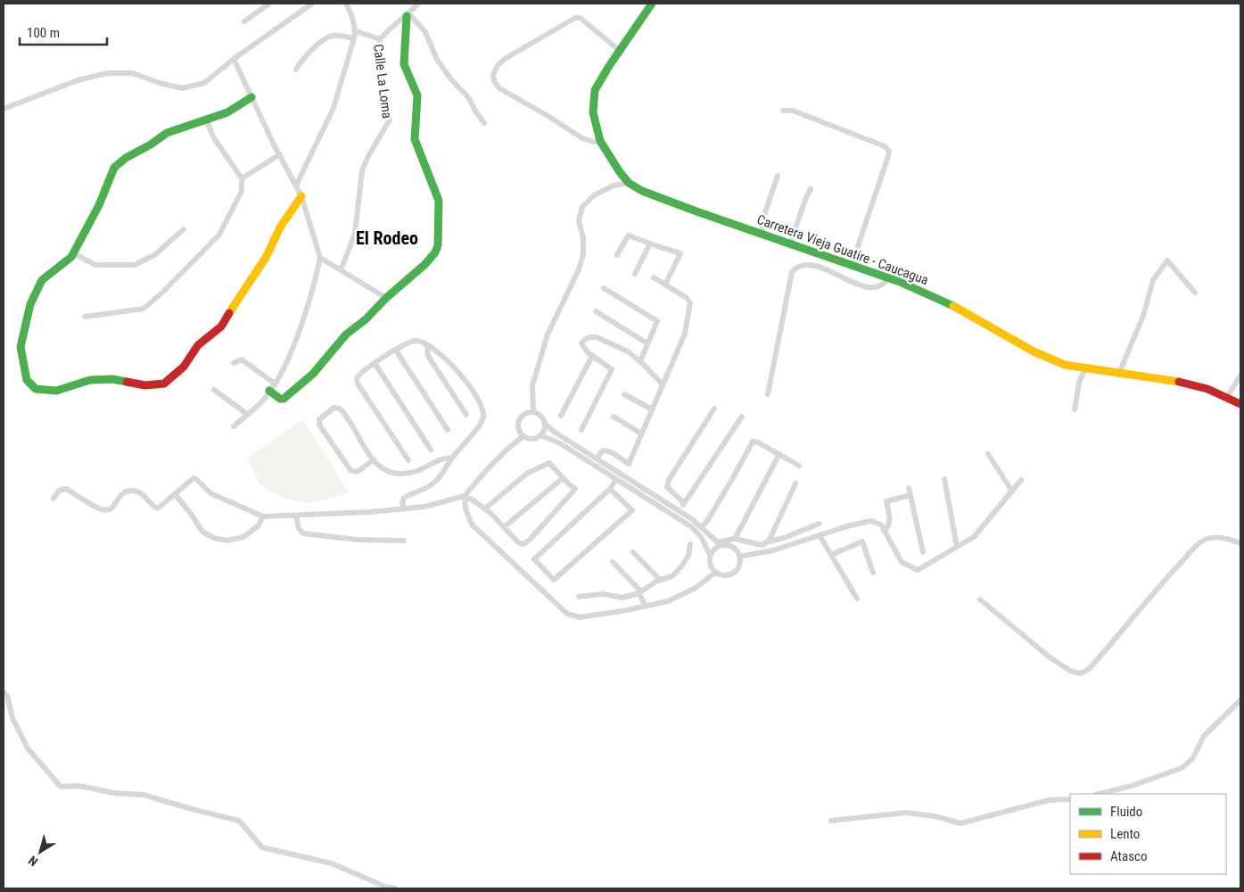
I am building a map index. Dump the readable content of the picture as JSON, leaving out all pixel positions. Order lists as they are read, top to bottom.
{
  "streets": {
    "street": ["Calle La Loma", "Carretera Vieja Guatire - Caucagua"]
  },
  "districts": ["El Rodeo"],
  "legend": ["Fluido", "Lento", "Atasco"],
  "scale_bar": "100 m",
  "north": "bottom left"
}
